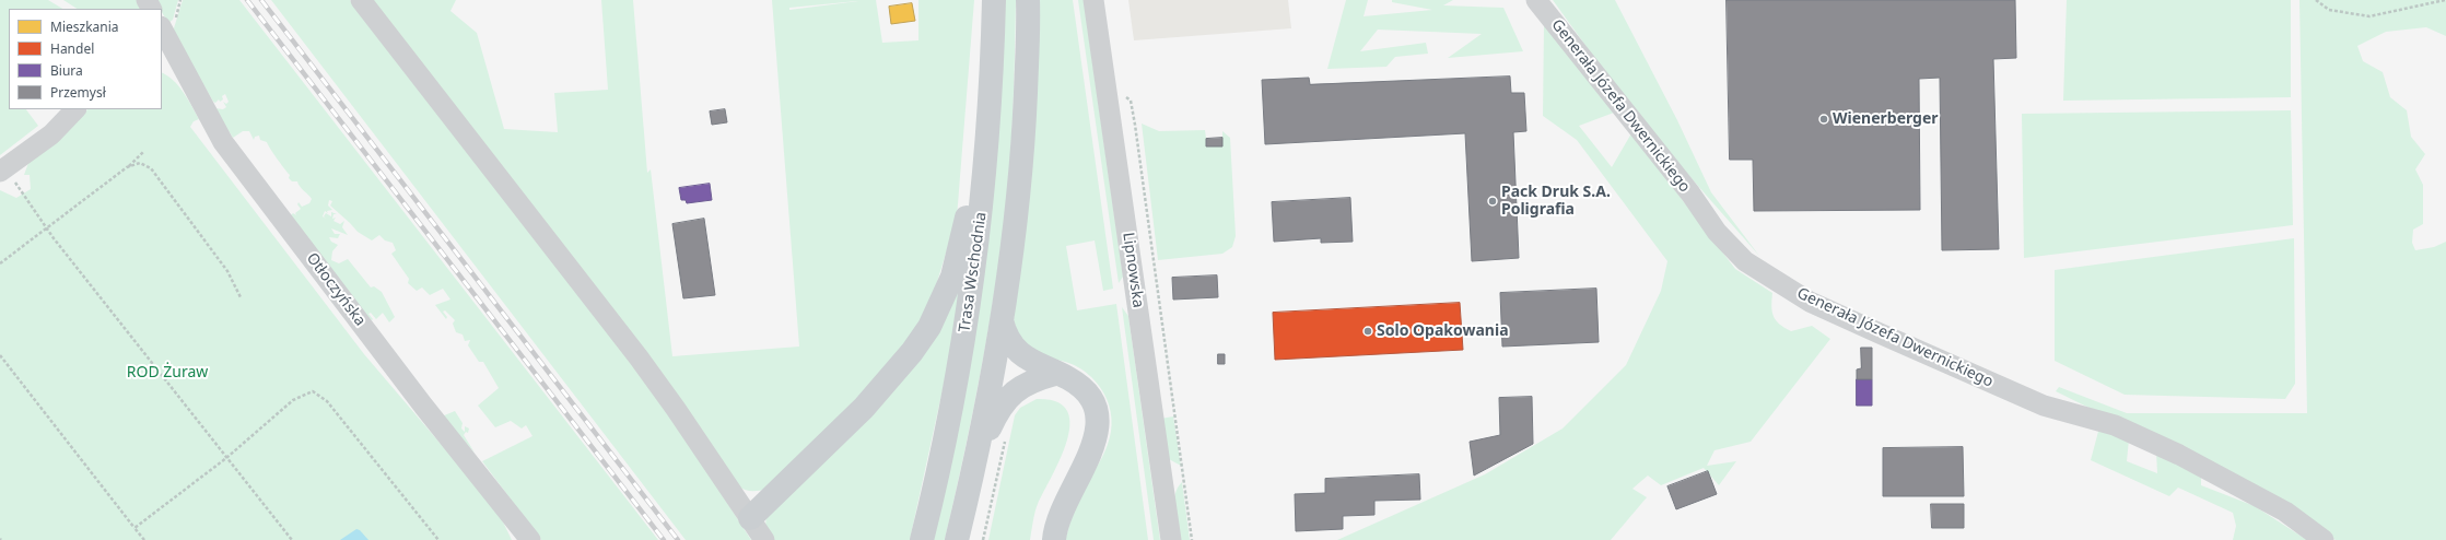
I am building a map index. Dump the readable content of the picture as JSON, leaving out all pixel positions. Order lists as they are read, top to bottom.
{
  "streets": {
    "main road": ["Trasa Wschodnia"],
    "street": ["Generała Józefa Dwernickiego", "Lipnowska", "Otłoczyńska"]
  },
  "parks": ["ROD Żuraw"],
  "places": ["Wienerberger", "Pack Druk S.A. Poligrafia", "Solo Opakowania"],
  "legend": [
    "Mieszkania",
    "Handel",
    "Biura",
    "Przemysł"
  ]
}
